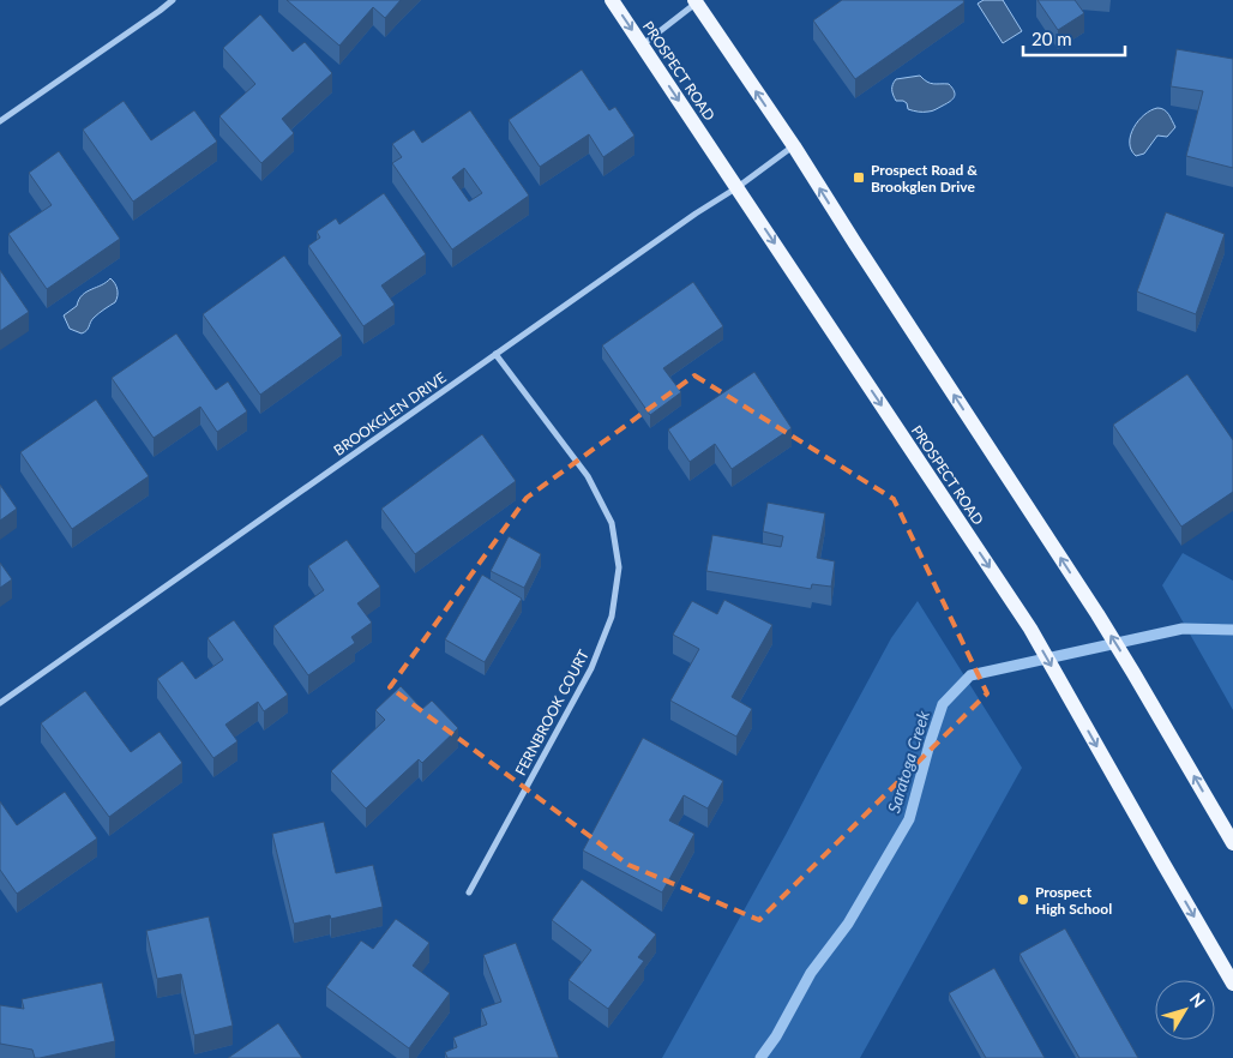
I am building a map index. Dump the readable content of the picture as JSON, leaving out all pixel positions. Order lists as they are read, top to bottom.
{
  "streets": {
    "main road": ["PROSPECT ROAD"],
    "street": ["BROOKGLEN DRIVE", "FERNBROOK COURT"]
  },
  "crossings": [
    ["PROSPECT ROAD", "BROOKGLEN DRIVE"],
    ["BROOKGLEN DRIVE", "FERNBROOK COURT"]
  ],
  "water": ["Saratoga Creek"],
  "places": {
    "transit": ["Prospect Road & Brookglen Drive"],
    "other": ["Prospect High School"]
  },
  "scale_bar": "20 m",
  "north": "top right"
}
